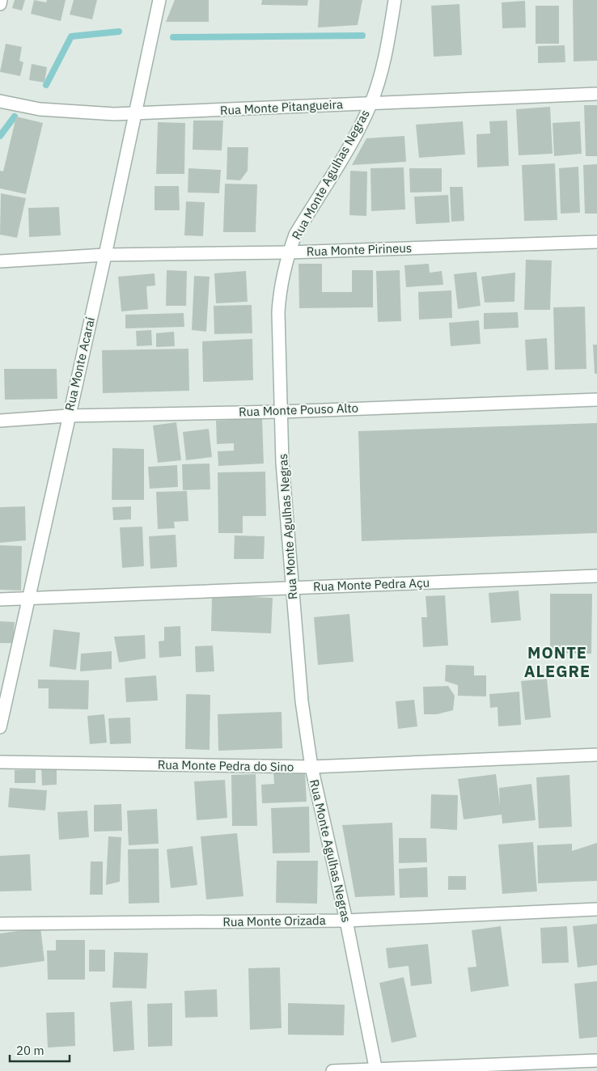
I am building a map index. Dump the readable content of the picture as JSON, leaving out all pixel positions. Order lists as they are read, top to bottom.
{
  "streets": {
    "street": [
      "Rua Monte Pitangueira",
      "Rua Monte Agulhas Negras",
      "Rua Monte Pirineus",
      "Rua Monte Acaraí",
      "Rua Monte Pouso Alto",
      "Rua Monte Pedra Açu",
      "Rua Monte Pedra do Sino",
      "Rua Monte Orizada"
    ]
  },
  "crossings": [
    ["Rua Monte Pitangueira", "Rua Monte Agulhas Negras"],
    ["Rua Monte Pitangueira", "Rua Monte Acaraí"],
    ["Rua Monte Agulhas Negras", "Rua Monte Pirineus"],
    ["Rua Monte Agulhas Negras", "Rua Monte Pouso Alto"],
    ["Rua Monte Agulhas Negras", "Rua Monte Pedra Açu"],
    ["Rua Monte Agulhas Negras", "Rua Monte Pedra do Sino"],
    ["Rua Monte Agulhas Negras", "Rua Monte Orizada"],
    ["Rua Monte Pirineus", "Rua Monte Acaraí"],
    ["Rua Monte Acaraí", "Rua Monte Pouso Alto"],
    ["Rua Monte Acaraí", "Rua Monte Pedra Açu"]
  ],
  "districts": ["MONTE ALEGRE"],
  "scale_bar": "20 m"
}
